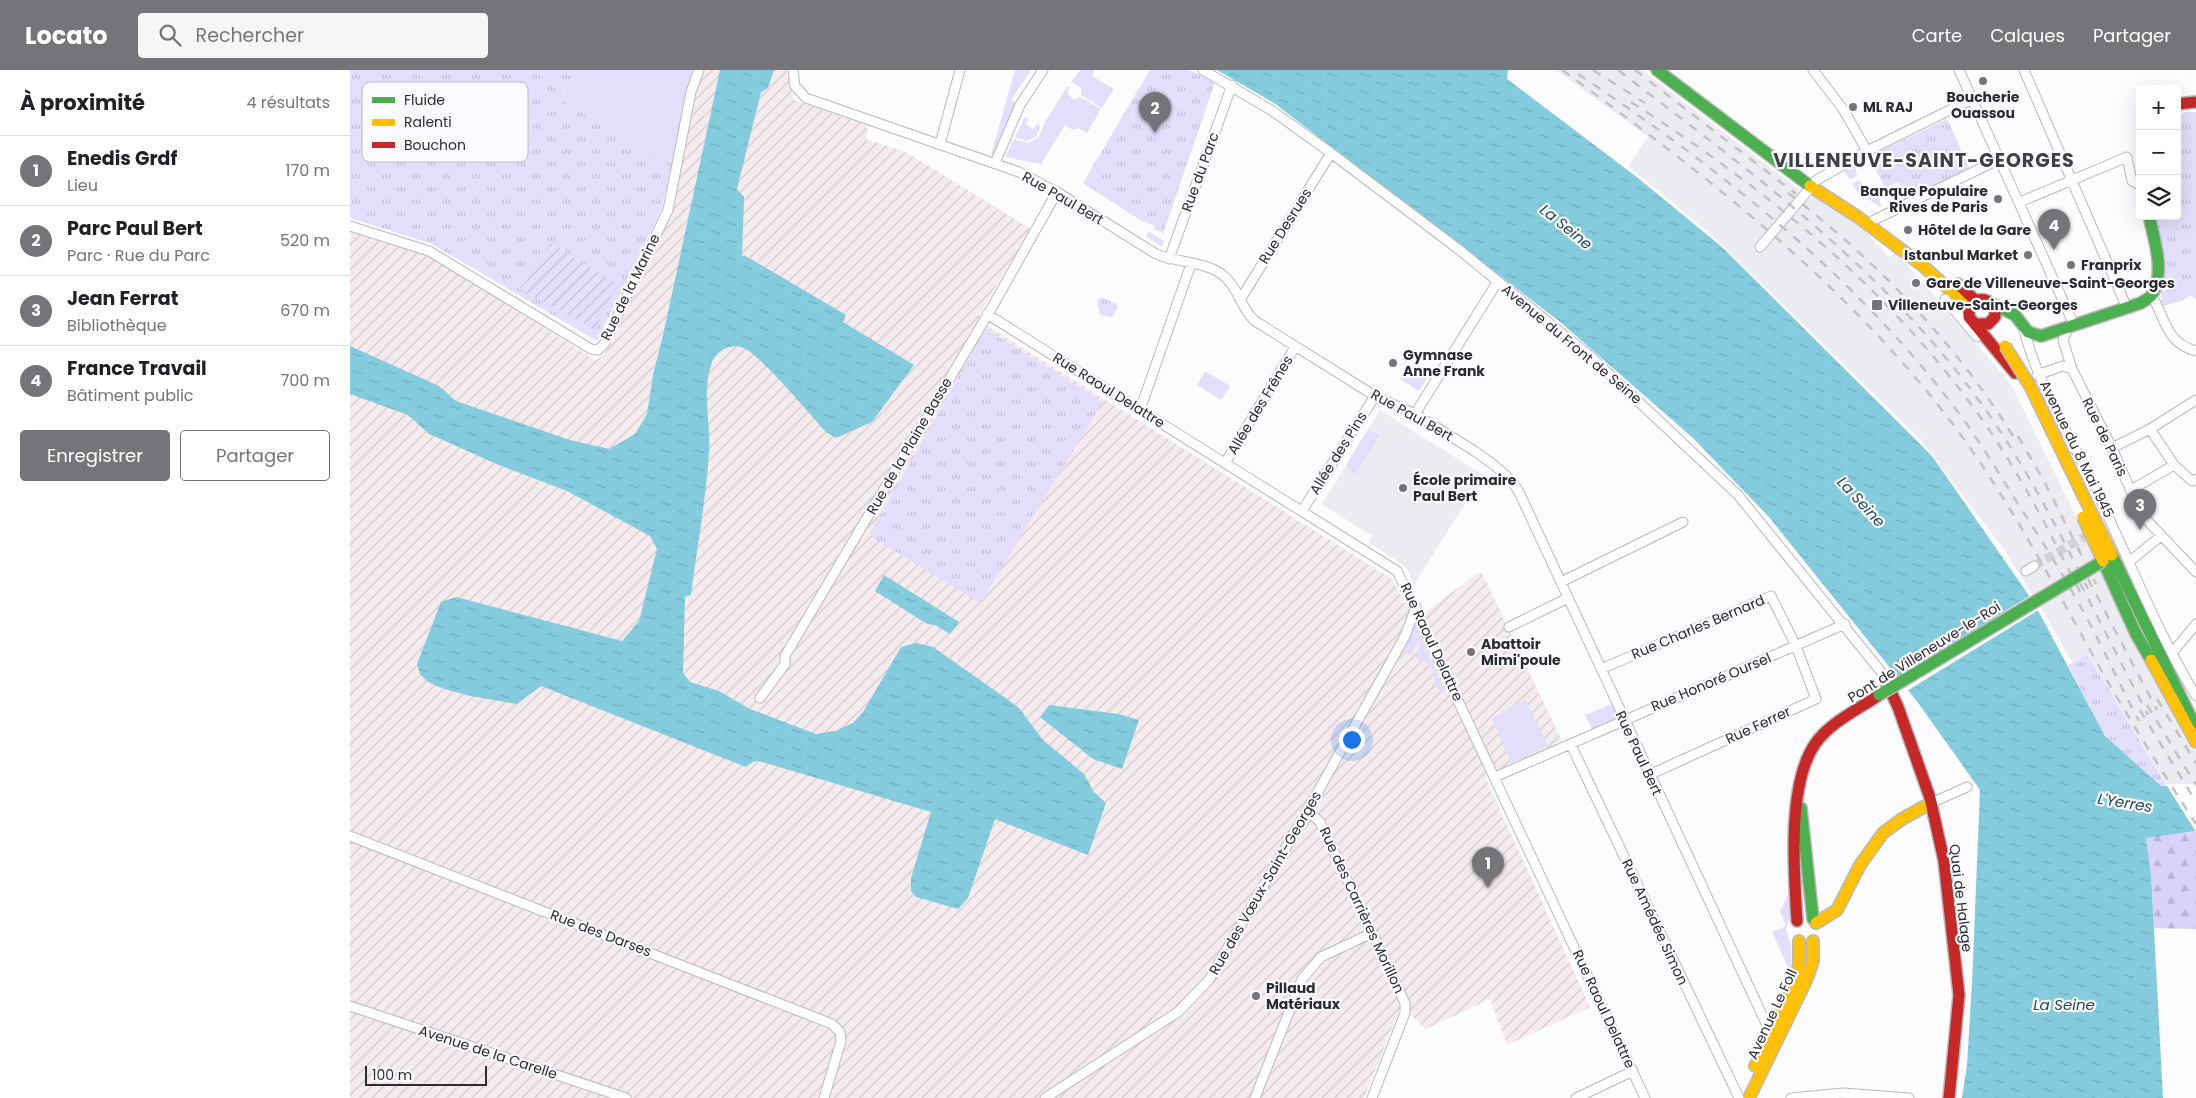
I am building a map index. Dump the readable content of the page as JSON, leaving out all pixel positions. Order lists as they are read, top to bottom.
{
  "streets": {
    "main road": [
      "Avenue du 8 Mai 1945",
      "Pont de Villeneuve-le-Roi",
      "Quai de Halage",
      "Avenue Le Foll"
    ],
    "street": [
      "Rue du Parc",
      "Rue Paul Bert",
      "Rue Desrues",
      "Rue de la Marine",
      "Avenue du Front de Seine",
      "Rue Raoul Delattre",
      "Allée des Frênes",
      "Rue de Paris",
      "Rue de la Plaine Basse",
      "Allée des Pins",
      "Rue Charles Bernard",
      "Rue Honoré Oursel",
      "Rue Ferrer",
      "Rue des Vœux-Saint-Georges",
      "Rue des Carrières Morillon",
      "Rue Amédée Simon",
      "Rue des Darses",
      "Avenue de la Carelle"
    ]
  },
  "crossings": [
    ["Rue du Parc", "Rue Paul Bert"],
    ["Rue du Parc", "Avenue du Front de Seine"],
    ["Rue Paul Bert", "Rue Desrues"],
    ["Rue Paul Bert", "Allée des Frênes"],
    ["Rue Paul Bert", "Rue de la Plaine Basse"],
    ["Rue Paul Bert", "Allée des Pins"],
    ["Rue Paul Bert", "Rue Charles Bernard"],
    ["Rue Paul Bert", "Rue Honoré Oursel"],
    ["Rue Paul Bert", "Rue Ferrer"],
    ["Rue Paul Bert", "Avenue Le Foll"],
    ["Rue Desrues", "Avenue du Front de Seine"],
    ["Avenue du Front de Seine", "Rue Honoré Oursel"],
    ["Avenue du Front de Seine", "Quai de Halage"],
    ["Rue Raoul Delattre", "Allée des Frênes"],
    ["Rue Raoul Delattre", "Rue de la Plaine Basse"],
    ["Rue Raoul Delattre", "Allée des Pins"],
    ["Rue Raoul Delattre", "Rue Honoré Oursel"],
    ["Rue Raoul Delattre", "Rue des Vœux-Saint-Georges"],
    ["Avenue du 8 Mai 1945", "Pont de Villeneuve-le-Roi"],
    ["Rue Charles Bernard", "Rue Honoré Oursel"],
    ["Rue Charles Bernard", "Rue Ferrer"],
    ["Pont de Villeneuve-le-Roi", "Avenue Le Foll"],
    ["Rue Honoré Oursel", "Rue Ferrer"],
    ["Rue Honoré Oursel", "Rue Amédée Simon"],
    ["Rue des Vœux-Saint-Georges", "Rue des Carrières Morillon"],
    ["Rue Amédée Simon", "Avenue Le Foll"]
  ],
  "districts": ["VILLENEUVE-SAINT-GEORGES"],
  "water": ["La Seine", "L'Yerres"],
  "places": {
    "other": [
      "Boucherie Ouassou",
      "ML RAJ",
      "Banque Populaire Rives de Paris",
      "Hôtel de la Gare",
      "Istanbul Market",
      "Franprix",
      "Gare de Villeneuve-Saint-Georges",
      "Gymnase Anne Frank",
      "École primaire Paul Bert",
      "Abattoir Mimi'poule",
      "Pillaud Matériaux"
    ],
    "transit": ["Villeneuve-Saint-Georges"]
  },
  "legend": ["Fluide", "Ralenti", "Bouchon"],
  "scale_bar": "100 m",
  "page": {
    "header": "Locato",
    "search": "Rechercher",
    "nav": ["Carte", "Calques", "Partager"],
    "heading": ["À proximité", "4 résultats"],
    "map_buttons": ["+", "−"],
    "pins": [
      "2",
      "4",
      "3",
      "1"
    ],
    "list": [
      {
        "mark": "1",
        "name": "Enedis Grdf",
        "note": "Lieu",
        "value": "170 m"
      },
      {
        "mark": "2",
        "name": "Parc Paul Bert",
        "note": "Parc · Rue du Parc",
        "value": "520 m"
      },
      {
        "mark": "3",
        "name": "Jean Ferrat",
        "note": "Bibliothèque",
        "value": "670 m"
      },
      {
        "mark": "4",
        "name": "France Travail",
        "note": "Bâtiment public",
        "value": "700 m"
      }
    ],
    "buttons": ["Enregistrer", "Partager"],
    "scale": "100 m"
  }
}
